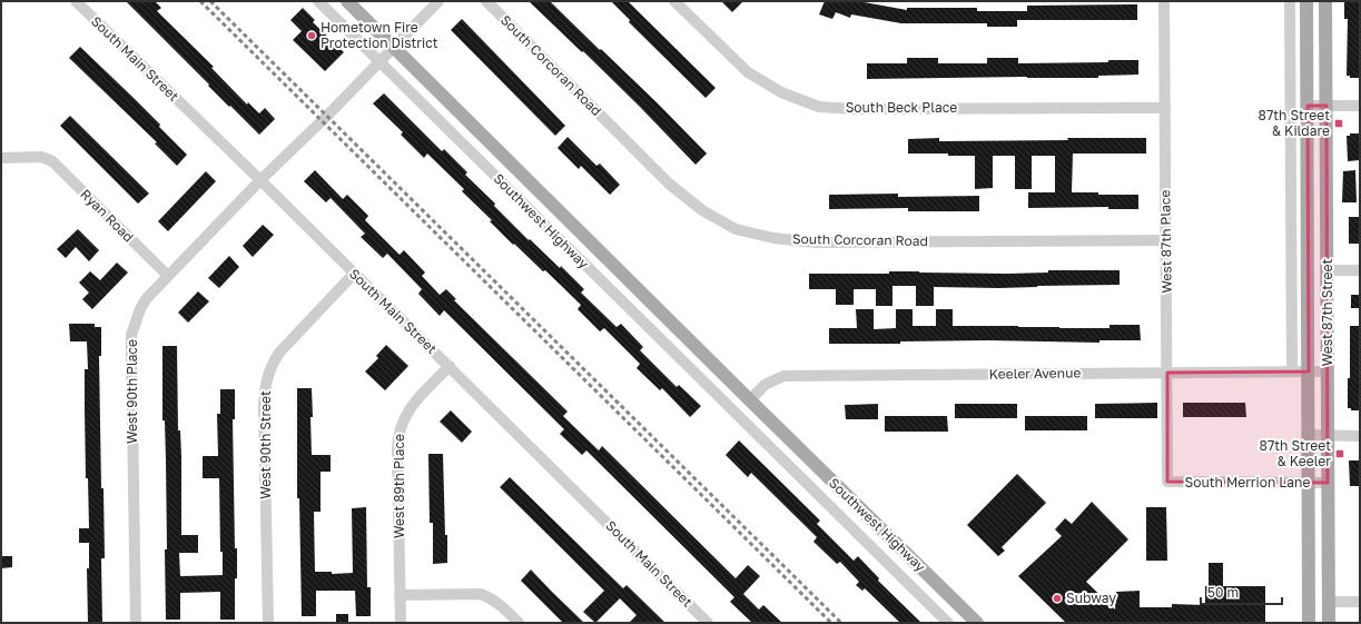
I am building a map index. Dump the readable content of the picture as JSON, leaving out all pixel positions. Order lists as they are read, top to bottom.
{
  "streets": {
    "main road": ["Southwest Highway", "West 87th Street"],
    "street": [
      "South Main Street",
      "South Corcoran Road",
      "South Beck Place",
      "Ryan Road",
      "West 87th Place",
      "Keeler Avenue",
      "West 90th Place",
      "West 90th Street",
      "South Merrion Lane",
      "West 89th Place"
    ]
  },
  "crossings": [
    ["South Main Street", "West 90th Place"],
    ["South Main Street", "West 90th Street"],
    ["South Main Street", "West 89th Place"],
    ["South Corcoran Road", "West 87th Place"],
    ["South Beck Place", "West 87th Place"],
    ["Ryan Road", "West 90th Place"],
    ["Southwest Highway", "Keeler Avenue"],
    ["Southwest Highway", "West 90th Place"],
    ["West 87th Place", "Keeler Avenue"],
    ["West 87th Place", "South Merrion Lane"],
    ["West 87th Street", "Keeler Avenue"],
    ["West 87th Street", "South Merrion Lane"]
  ],
  "places": {
    "other": ["Hometown Fire Protection District", "Subway"],
    "transit": ["87th Street & Kildare", "87th Street & Keeler"]
  },
  "scale_bar": "50 m"
}
